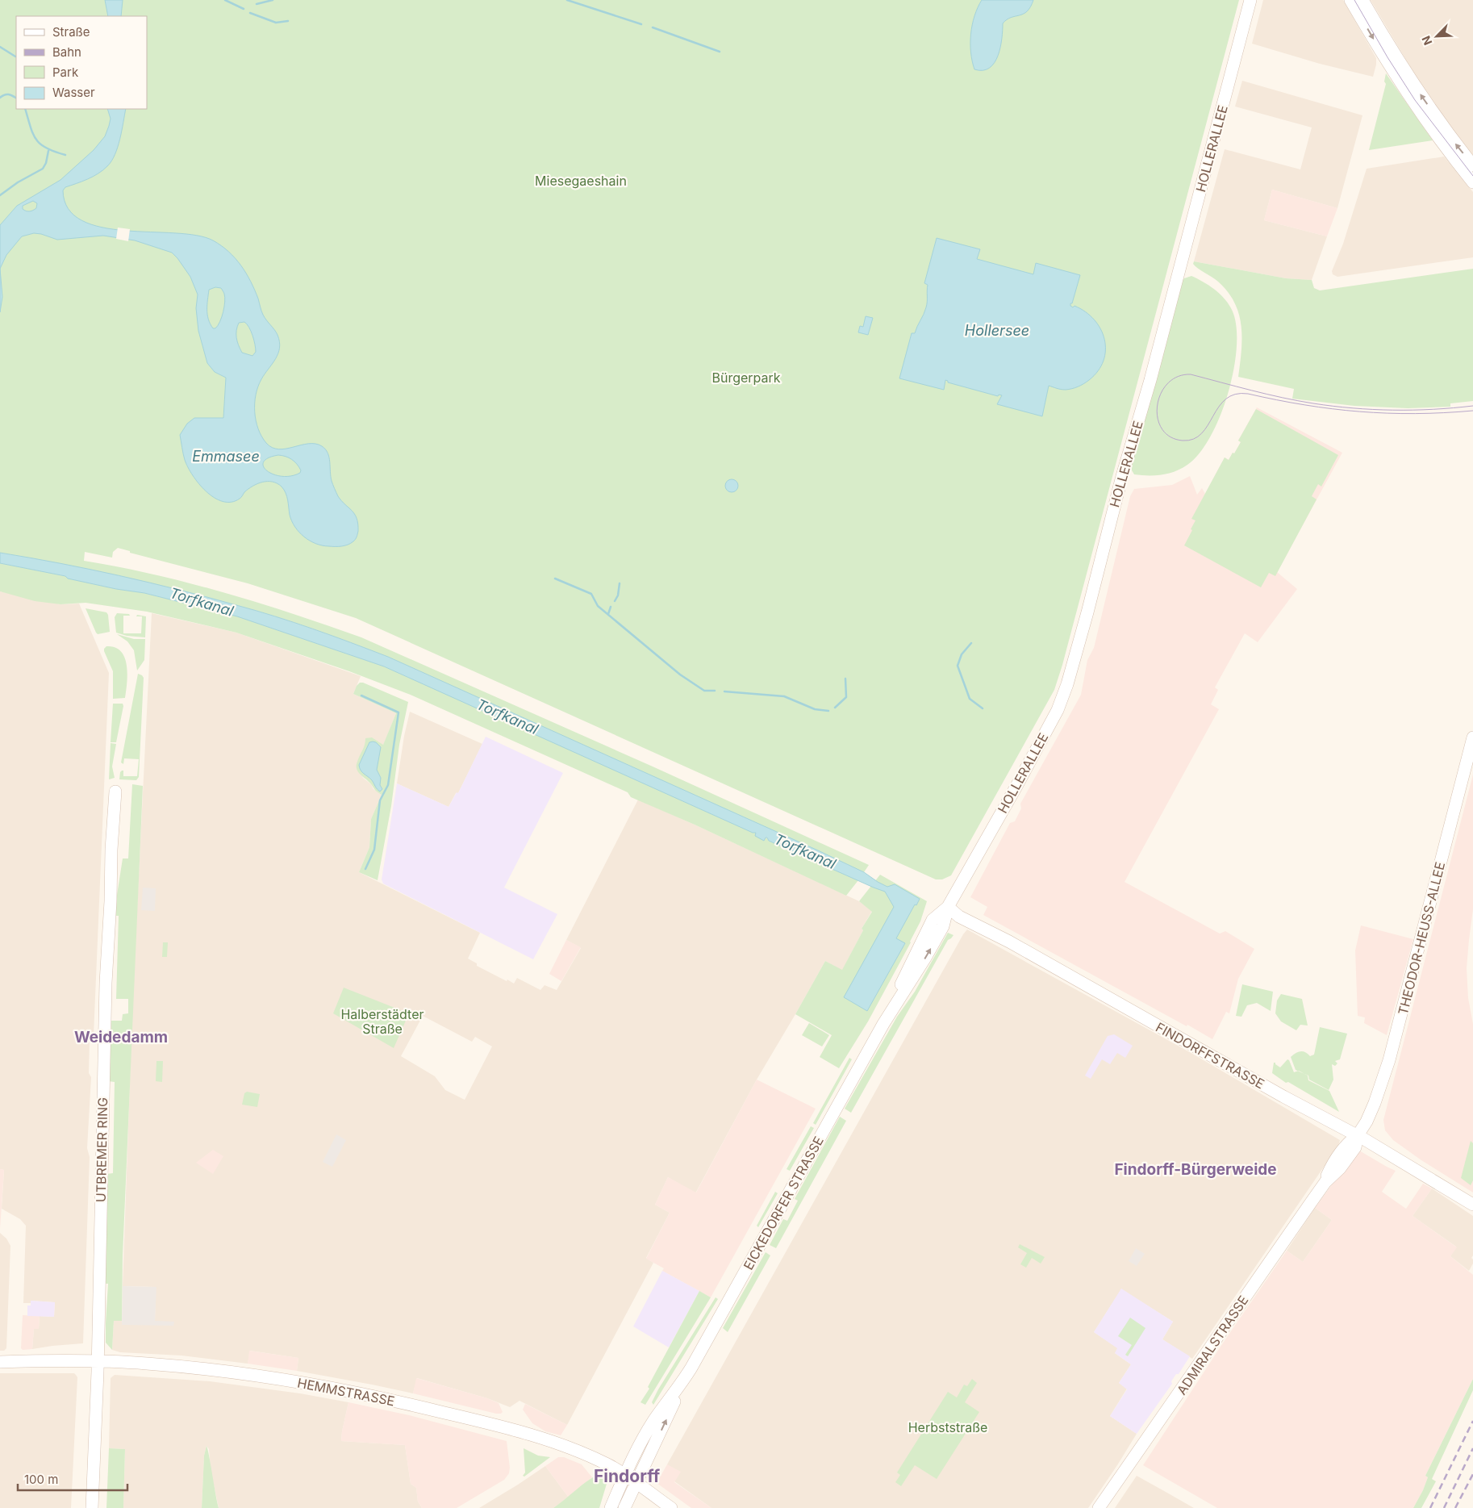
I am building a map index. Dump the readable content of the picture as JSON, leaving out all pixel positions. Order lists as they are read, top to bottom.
{
  "streets": {
    "street": [
      "HOLLERALLEE",
      "THEODOR-HEUSS-ALLEE",
      "FINDORFFSTRASSE",
      "UTBREMER RING",
      "EICKEDORFER STRASSE",
      "ADMIRALSTRASSE",
      "HEMMSTRASSE"
    ]
  },
  "crossings": [
    ["HOLLERALLEE", "FINDORFFSTRASSE"],
    ["HOLLERALLEE", "EICKEDORFER STRASSE"],
    ["THEODOR-HEUSS-ALLEE", "FINDORFFSTRASSE"],
    ["THEODOR-HEUSS-ALLEE", "ADMIRALSTRASSE"],
    ["FINDORFFSTRASSE", "EICKEDORFER STRASSE"],
    ["FINDORFFSTRASSE", "ADMIRALSTRASSE"],
    ["UTBREMER RING", "HEMMSTRASSE"],
    ["EICKEDORFER STRASSE", "HEMMSTRASSE"]
  ],
  "districts": ["Weidedamm", "Findorff-Bürgerweide", "Findorff"],
  "water": ["Hollersee", "Emmasee", "Torfkanal"],
  "parks": [
    "Miesegaeshain",
    "Bürgerpark",
    "Halberstädter Straße",
    "Herbststraße"
  ],
  "legend": [
    "Straße",
    "Bahn",
    "Park",
    "Wasser"
  ],
  "scale_bar": "100 m",
  "north": "bottom left"
}
